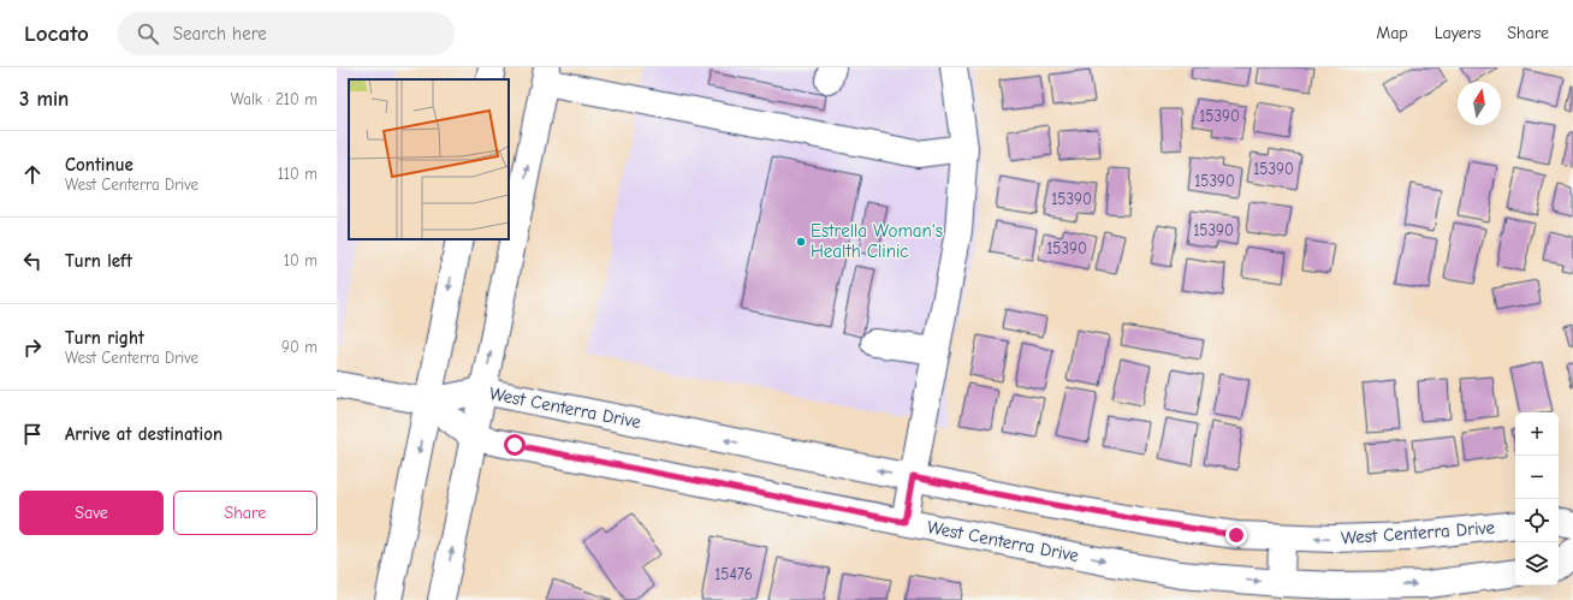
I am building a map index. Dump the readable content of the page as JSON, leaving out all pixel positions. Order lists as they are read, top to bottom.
{
  "streets": {
    "street": ["West Centerra Drive"]
  },
  "places": ["Estrella Woman's Health Clinic"],
  "house_numbers": [
    "15390",
    "15390",
    "15390",
    "15390",
    "15390",
    "15390",
    "15476"
  ],
  "north": "top",
  "page": {
    "header": "Locato",
    "search": "Search here",
    "nav": ["Map", "Layers", "Share"],
    "heading": ["3 min", "Walk · 210 m"],
    "list": [
      ["Continue", "West Centerra Drive", "110 m"],
      ["Turn left", "10 m"],
      ["Turn right", "West Centerra Drive", "90 m"],
      "Arrive at destination"
    ],
    "map_buttons": ["+", "−"],
    "buttons": ["Save", "Share"]
  }
}
